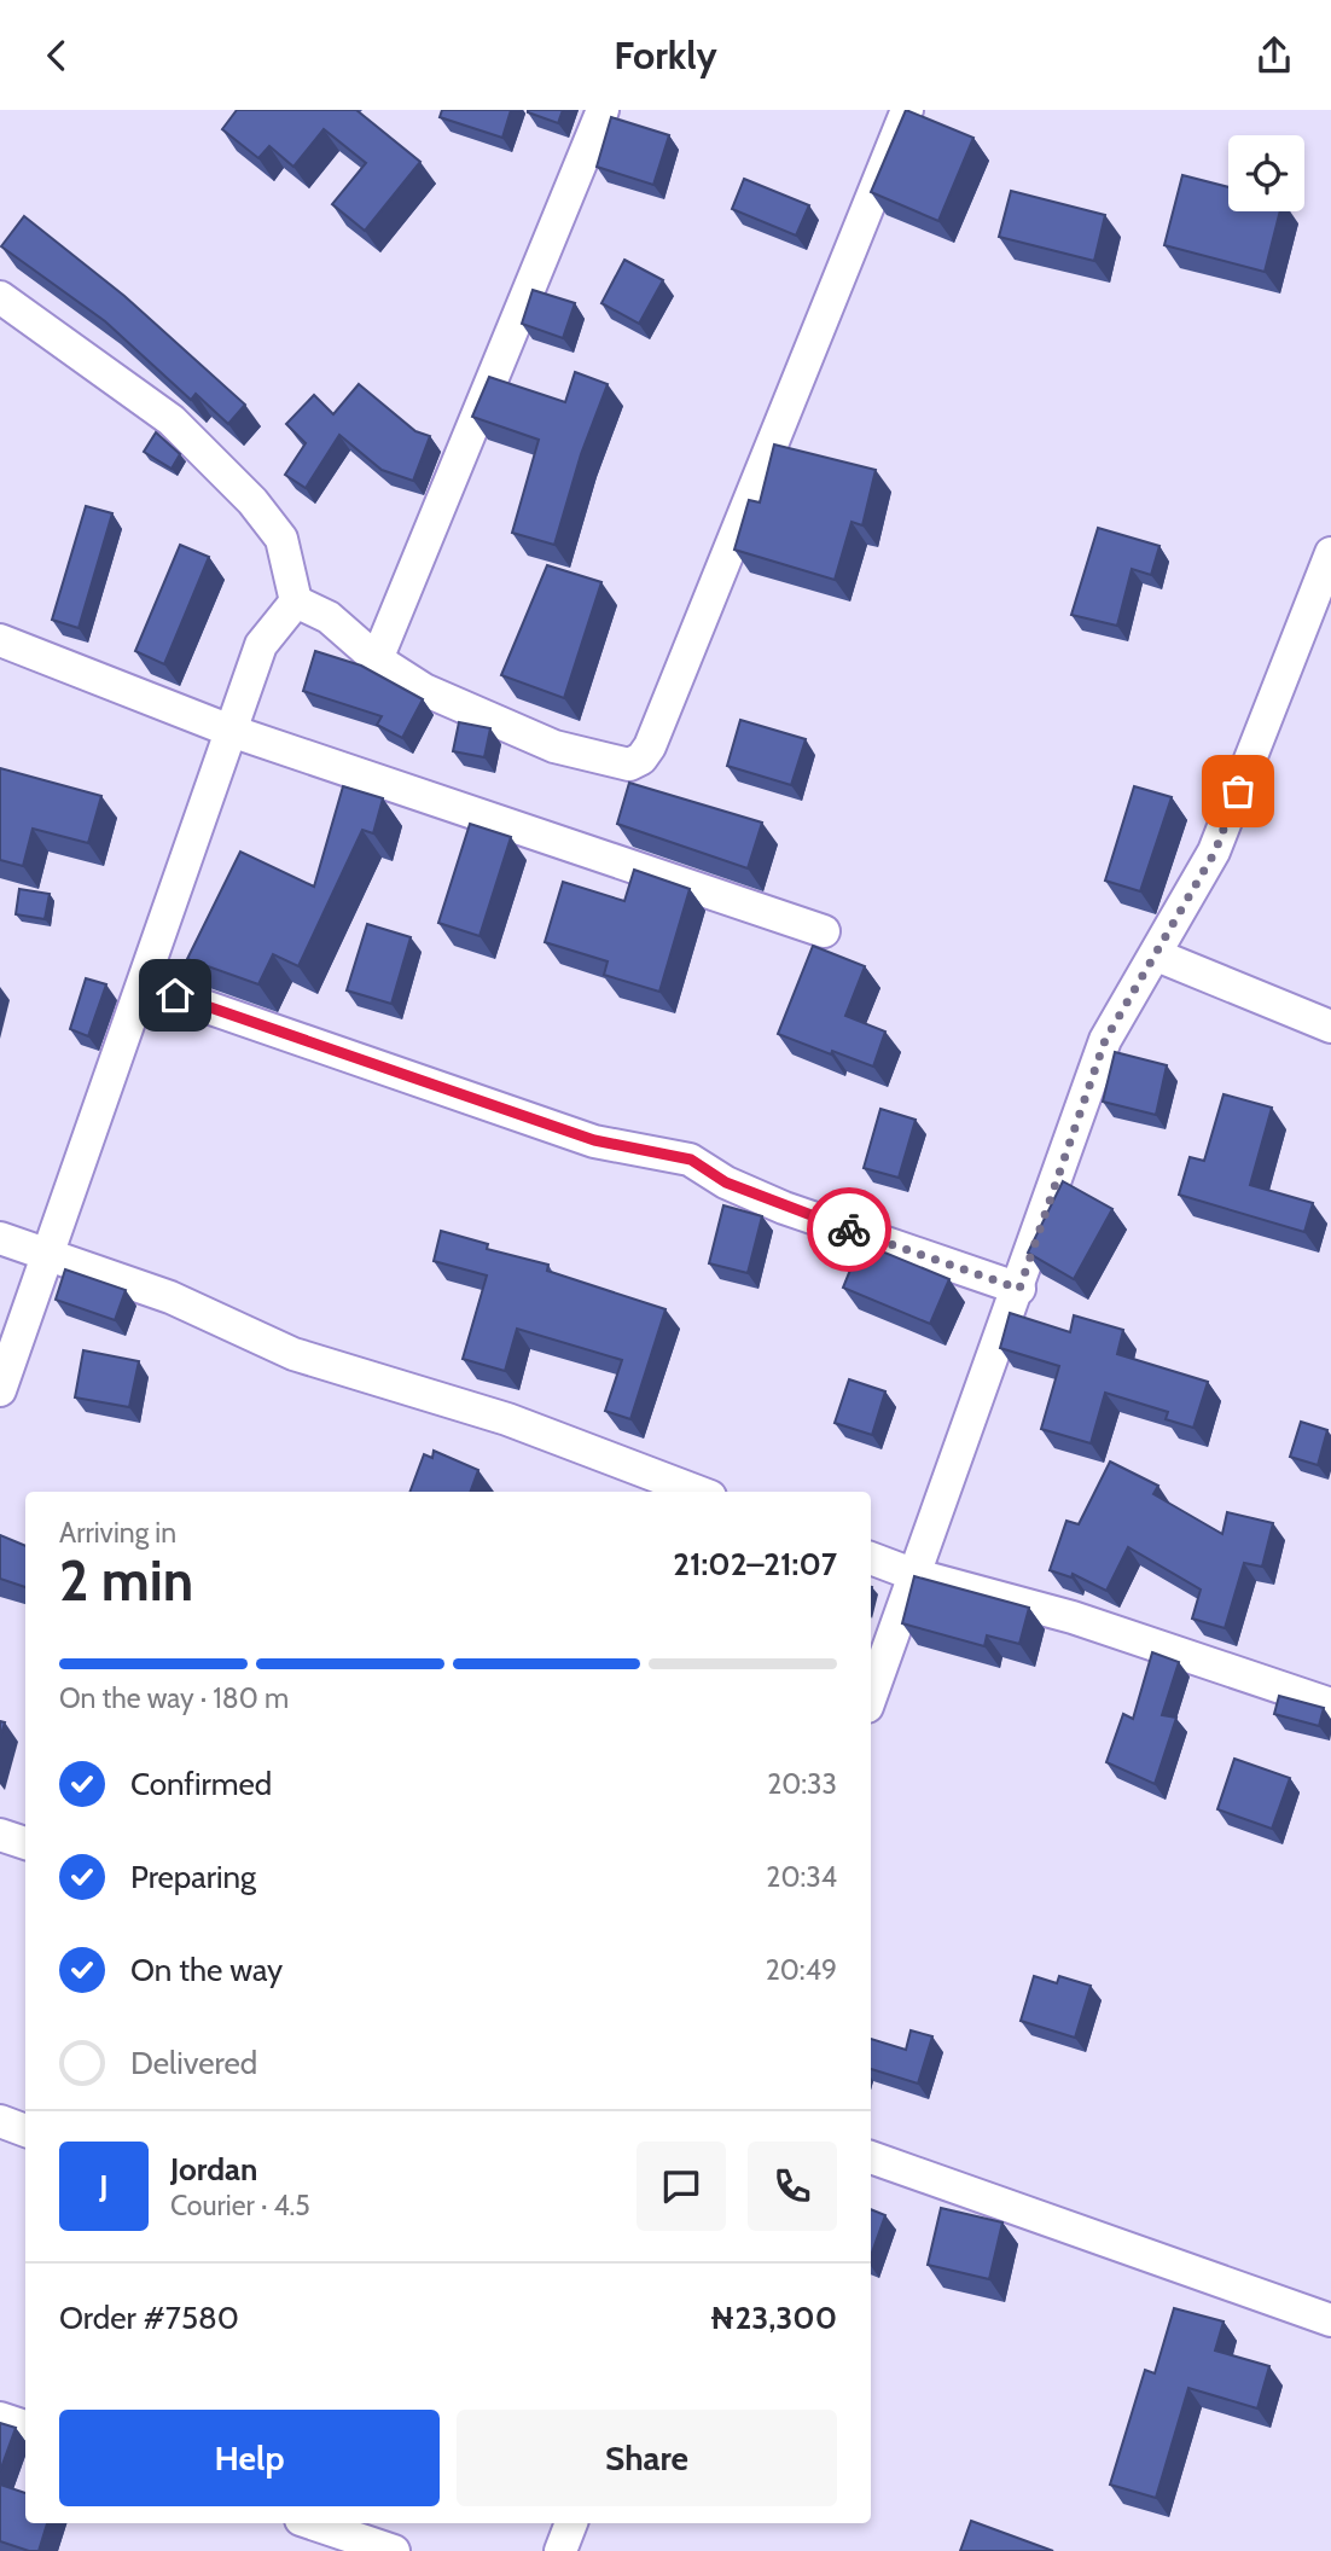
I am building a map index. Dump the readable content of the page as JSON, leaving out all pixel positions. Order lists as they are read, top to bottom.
{
  "page": {
    "header": "Forkly",
    "heading": ["2 min", "Arriving in", "21:02–21:07"],
    "panel": [
      "Jordan",
      "Courier · 4.5",
      "Order #7580",
      "₦23,300"
    ],
    "bar": "On the way · 180 m",
    "list": [
      ["Confirmed", "20:33"],
      ["Preparing", "20:34"],
      ["On the way", "20:49"],
      "Delivered"
    ],
    "round": "J",
    "buttons": ["Help", "Share"]
  }
}
